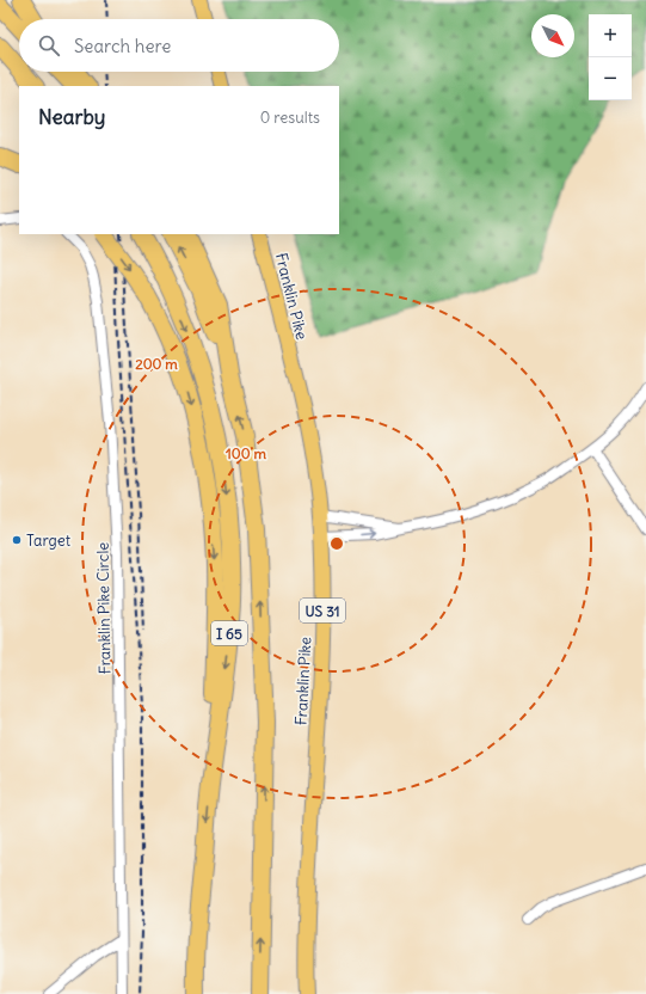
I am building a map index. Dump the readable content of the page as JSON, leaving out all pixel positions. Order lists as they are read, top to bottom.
{
  "streets": {
    "highway": ["I 65"],
    "main road": ["Franklin Pike", "US 31"],
    "street": ["Franklin Pike Circle"]
  },
  "places": ["Target"],
  "north": "bottom right",
  "page": {
    "map_buttons": ["+", "−"],
    "search": "Search here",
    "heading": ["Nearby", "0 results"]
  },
  "rings": ["200 m", "100 m"]
}
